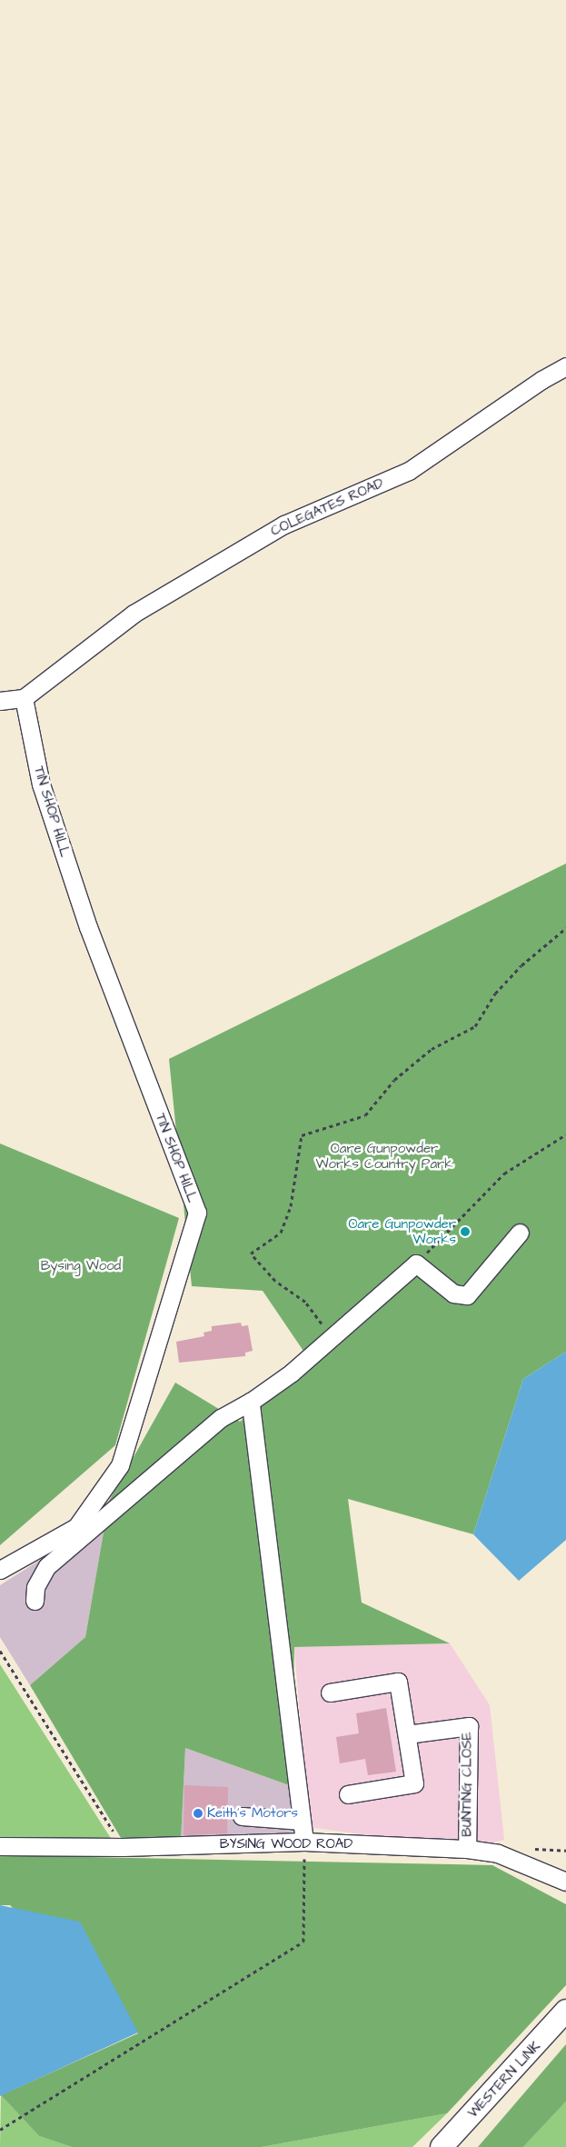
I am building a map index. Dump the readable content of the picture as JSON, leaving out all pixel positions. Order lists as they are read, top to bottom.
{
  "streets": {
    "main road": ["WESTERN LINK"],
    "street": [
      "COLEGATES ROAD",
      "TIN SHOP HILL",
      "BUNTING CLOSE",
      "BYSING WOOD ROAD"
    ]
  },
  "crossings": [
    ["COLEGATES ROAD", "TIN SHOP HILL"],
    ["BUNTING CLOSE", "BYSING WOOD ROAD"]
  ],
  "parks": ["Oare Gunpowder Works Country Park", "Bysing Wood"],
  "places": ["Oare Gunpowder Works", "Keith's Motors"]
}
